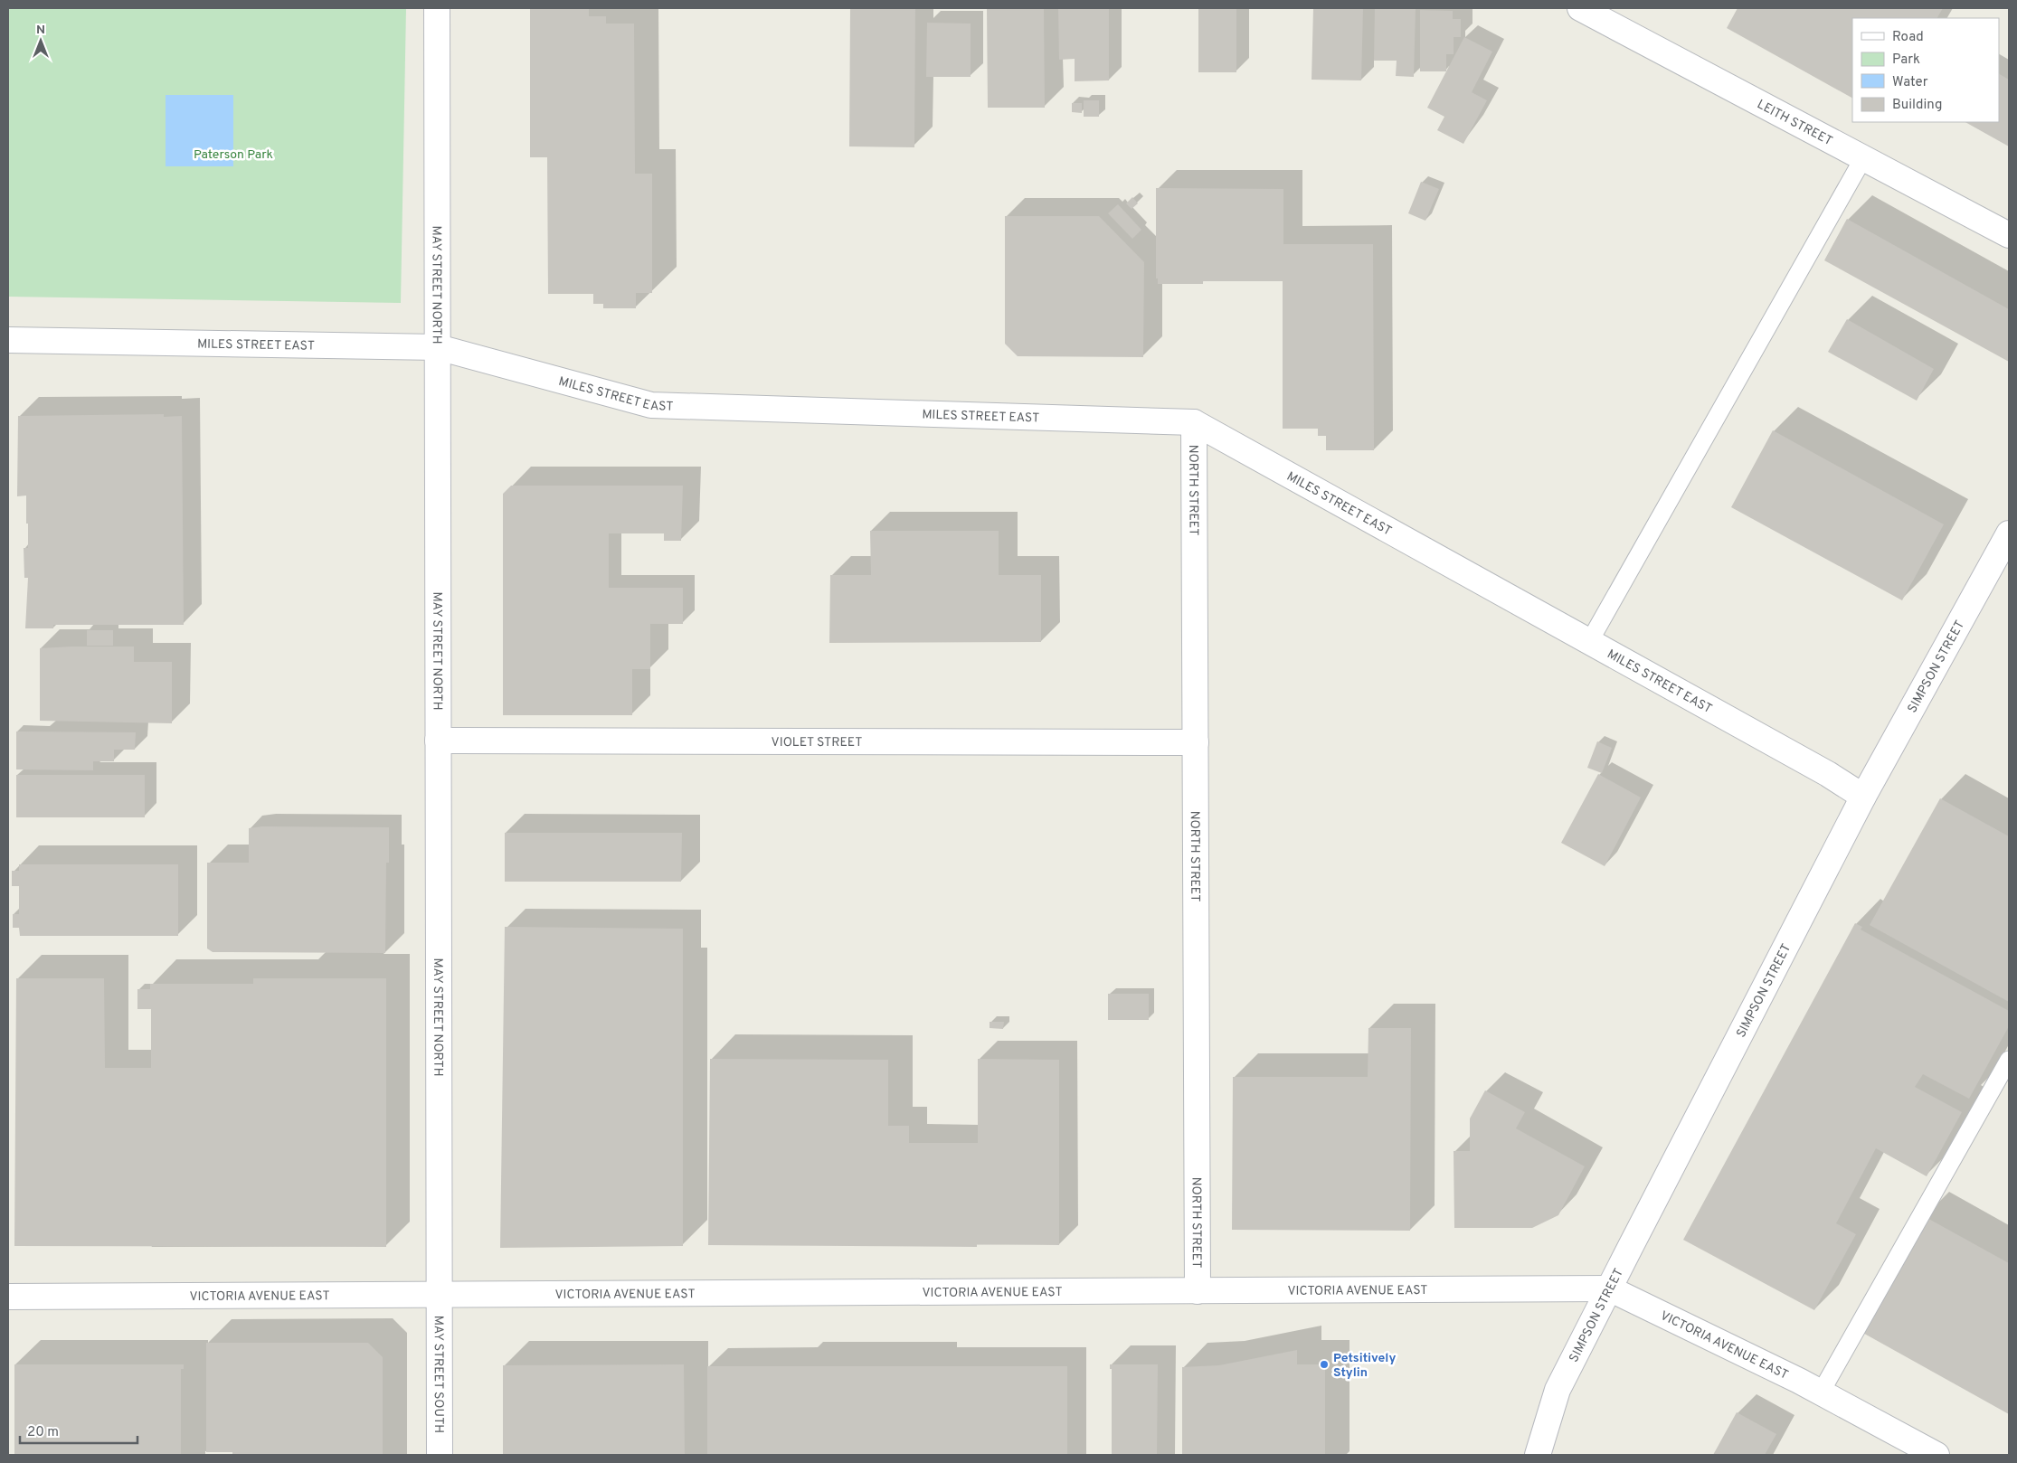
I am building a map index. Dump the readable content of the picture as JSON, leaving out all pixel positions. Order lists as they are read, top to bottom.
{
  "streets": {
    "street": [
      "LEITH STREET",
      "MAY STREET NORTH",
      "MILES STREET EAST",
      "NORTH STREET",
      "SIMPSON STREET",
      "VIOLET STREET",
      "VICTORIA AVENUE EAST",
      "MAY STREET SOUTH"
    ]
  },
  "crossings": [
    ["MAY STREET NORTH", "MILES STREET EAST"],
    ["MAY STREET NORTH", "VIOLET STREET"],
    ["MAY STREET NORTH", "VICTORIA AVENUE EAST"],
    ["MAY STREET NORTH", "MAY STREET SOUTH"],
    ["MILES STREET EAST", "NORTH STREET"],
    ["MILES STREET EAST", "SIMPSON STREET"],
    ["NORTH STREET", "VIOLET STREET"],
    ["NORTH STREET", "VICTORIA AVENUE EAST"],
    ["SIMPSON STREET", "VICTORIA AVENUE EAST"],
    ["VICTORIA AVENUE EAST", "MAY STREET SOUTH"]
  ],
  "parks": ["Paterson Park"],
  "places": ["Petsitively Stylin"],
  "legend": [
    "Road",
    "Park",
    "Water",
    "Building"
  ],
  "scale_bar": "20 m",
  "north": "top"
}
